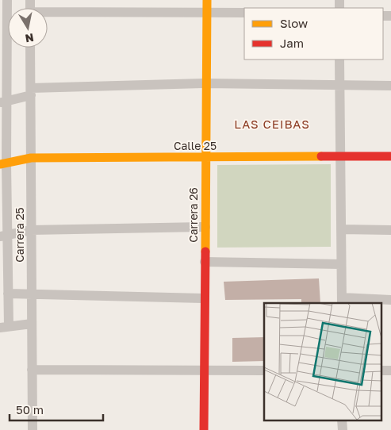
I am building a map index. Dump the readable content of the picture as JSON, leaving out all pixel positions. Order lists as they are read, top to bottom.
{
  "streets": {
    "street": ["Calle 25", "Carrera 26", "Carrera 25"]
  },
  "crossings": [
    ["Calle 25", "Carrera 26"],
    ["Calle 25", "Carrera 25"]
  ],
  "districts": ["LAS CEIBAS"],
  "legend": ["Slow", "Jam"],
  "scale_bar": "50 m",
  "north": "bottom"
}
